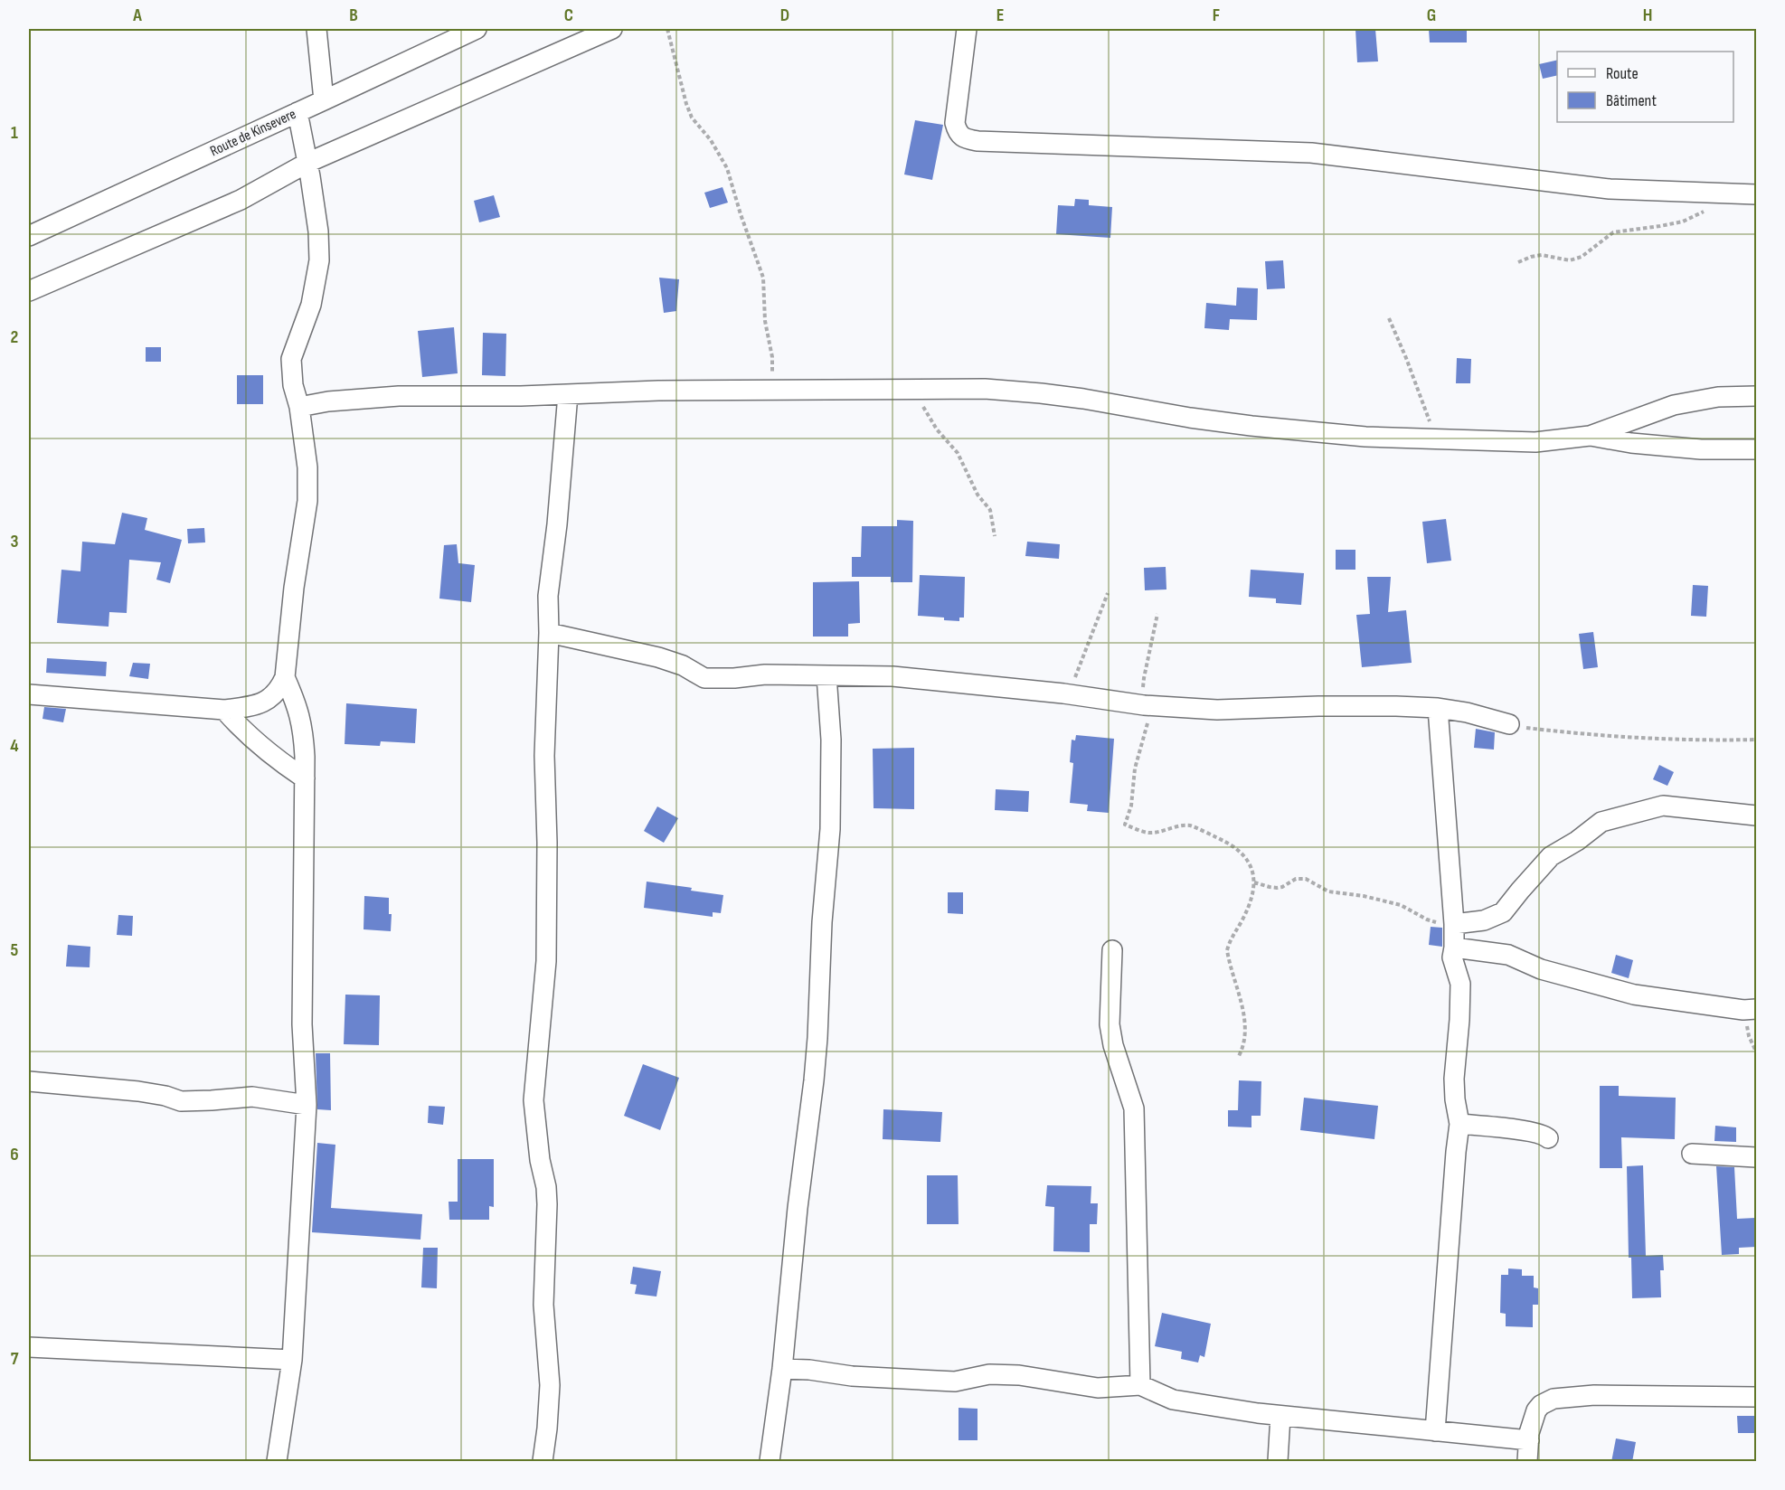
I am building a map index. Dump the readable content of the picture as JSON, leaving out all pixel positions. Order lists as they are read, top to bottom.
{
  "streets": {
    "street": ["Route de Kinsevere"]
  },
  "legend": ["Route", "Bâtiment"],
  "grid": {
    "columns": [
      "A",
      "B",
      "C",
      "D",
      "E",
      "F",
      "G",
      "H"
    ],
    "rows": [
      "1",
      "2",
      "3",
      "4",
      "5",
      "6",
      "7"
    ]
  }
}
